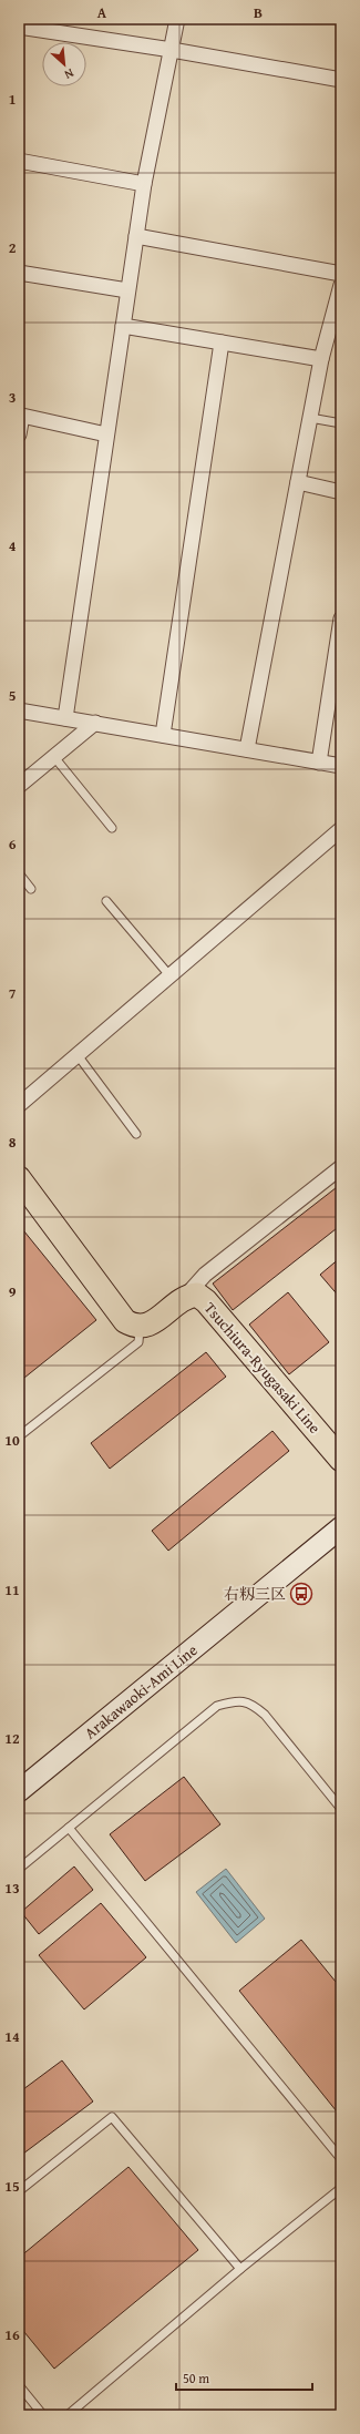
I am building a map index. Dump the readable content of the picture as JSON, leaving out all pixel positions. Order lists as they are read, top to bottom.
{
  "streets": {
    "main road": ["Tsuchiura-Ryugasaki Line", "Arakawaoki-Ami Line"]
  },
  "places": {
    "bus stop": ["右籾三区"]
  },
  "scale_bar": "50 m",
  "north": "bottom right",
  "grid": {
    "columns": ["A", "B"],
    "rows": [
      "1",
      "2",
      "3",
      "4",
      "5",
      "6",
      "7",
      "8",
      "9",
      "10",
      "11",
      "12",
      "13",
      "14",
      "15",
      "16"
    ]
  }
}
